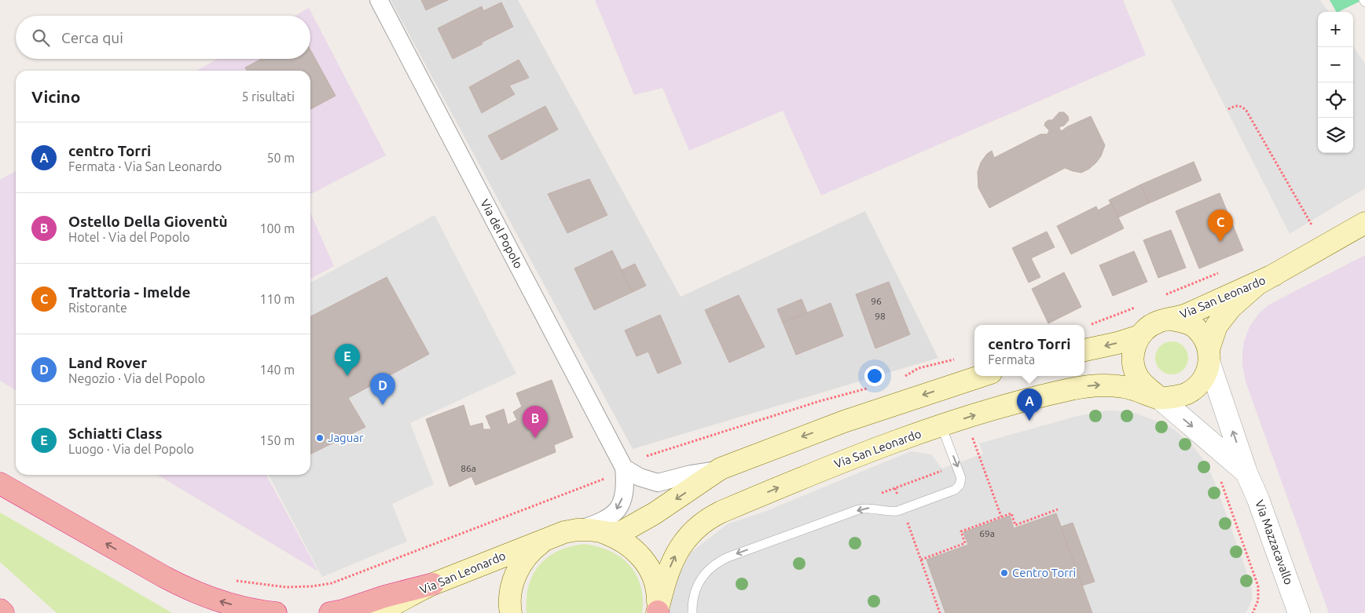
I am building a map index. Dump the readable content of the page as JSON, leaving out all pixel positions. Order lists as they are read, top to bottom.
{
  "streets": {
    "main road": ["Via San Leonardo"],
    "street": ["Via del Popolo", "Via Mazzacavallo"]
  },
  "crossings": [
    ["Via del Popolo", "Via San Leonardo"],
    ["Via San Leonardo", "Via Mazzacavallo"]
  ],
  "places": ["Jaguar", "Centro Torri"],
  "house_numbers": [
    "96",
    "98",
    "86a",
    "69a"
  ],
  "page": {
    "map_buttons": ["+", "−"],
    "search": "Cerca qui",
    "heading": ["Vicino", "5 risultati"],
    "list": [
      {
        "mark": "A",
        "name": "centro Torri",
        "note": "Fermata · Via San Leonardo",
        "value": "50 m"
      },
      {
        "mark": "B",
        "name": "Ostello Della Gioventù",
        "note": "Hotel · Via del Popolo",
        "value": "100 m"
      },
      {
        "mark": "C",
        "name": "Trattoria - Imelde",
        "note": "Ristorante",
        "value": "110 m"
      },
      {
        "mark": "D",
        "name": "Land Rover",
        "note": "Negozio · Via del Popolo",
        "value": "140 m"
      },
      {
        "mark": "E",
        "name": "Schiatti Class",
        "note": "Luogo · Via del Popolo",
        "value": "150 m"
      }
    ],
    "pins": [
      "C",
      "E",
      "D",
      "A",
      "B"
    ],
    "popup": ["centro Torri", "Fermata"]
  }
}
